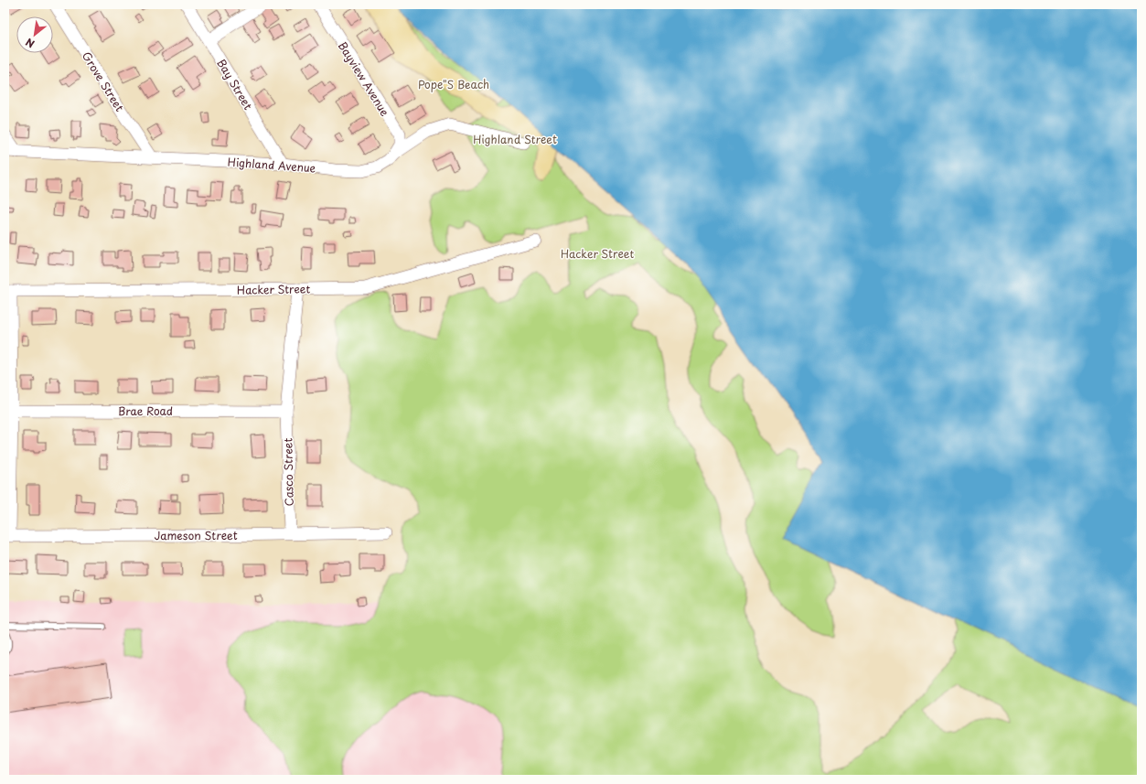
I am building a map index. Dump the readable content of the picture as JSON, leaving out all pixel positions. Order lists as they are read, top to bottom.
{
  "streets": {
    "street": [
      "Bayview Avenue",
      "Grove Street",
      "Bay Street",
      "Highland Avenue",
      "Hacker Street",
      "Brae Road",
      "Casco Street",
      "Jameson Street"
    ]
  },
  "crossings": [
    ["Bayview Avenue", "Highland Avenue"],
    ["Grove Street", "Highland Avenue"],
    ["Bay Street", "Highland Avenue"],
    ["Hacker Street", "Casco Street"],
    ["Brae Road", "Casco Street"],
    ["Casco Street", "Jameson Street"]
  ],
  "parks": ["Pope\"S Beach", "Highland Street", "Hacker Street"],
  "north": "bottom left"
}
